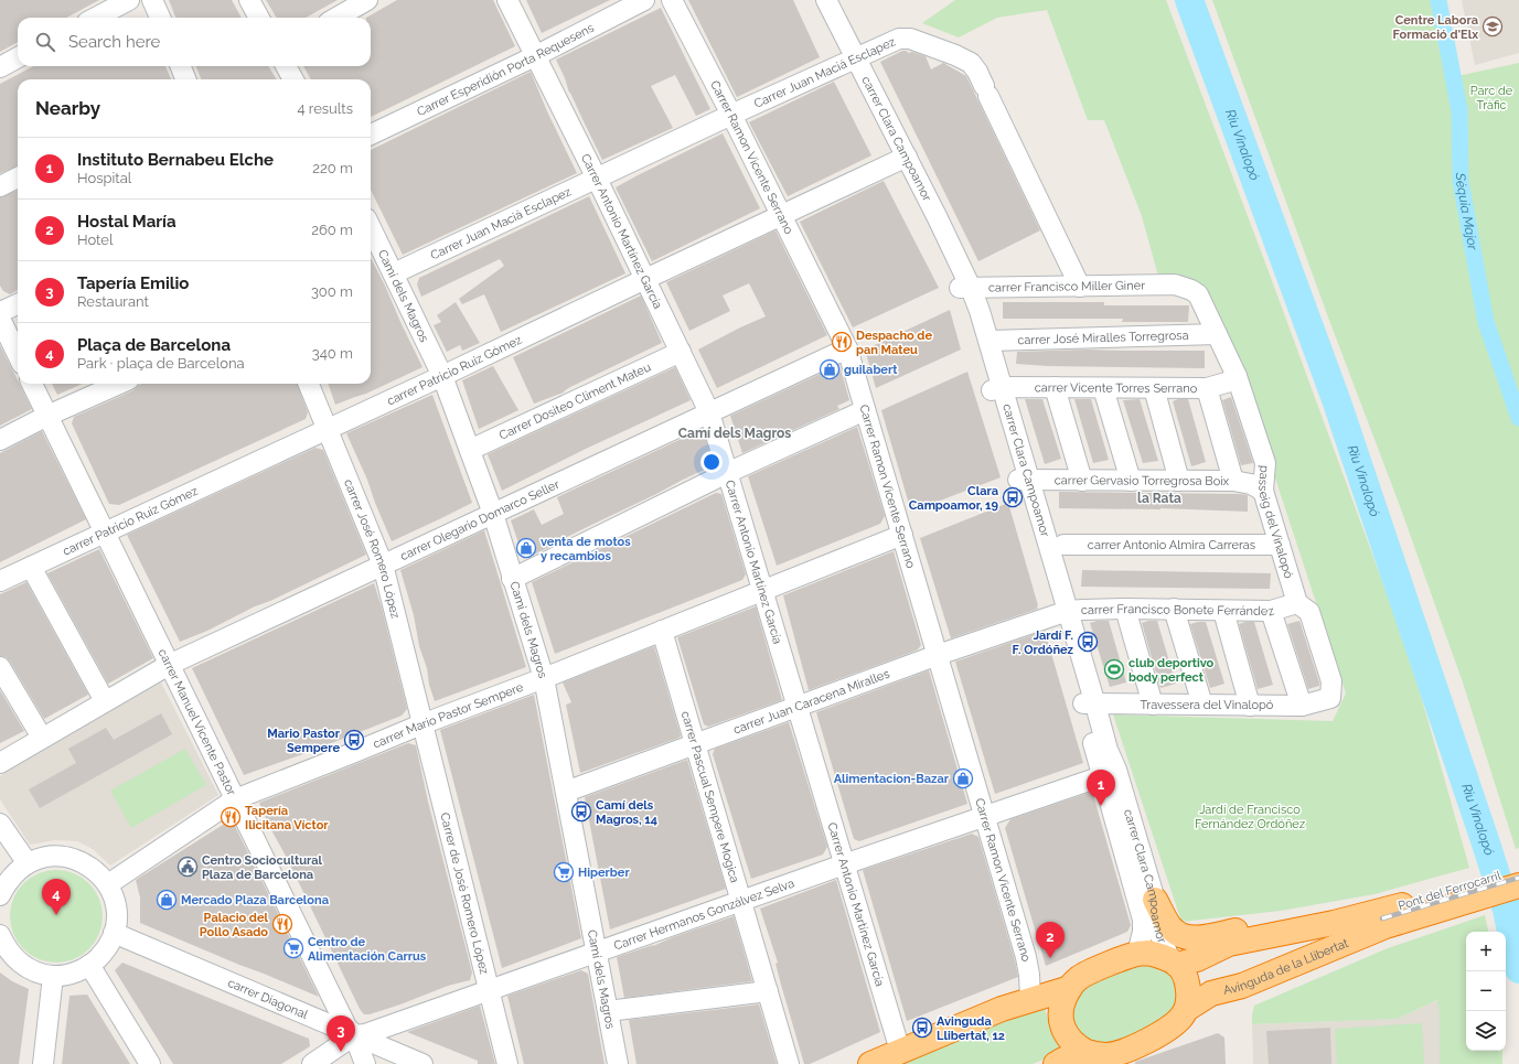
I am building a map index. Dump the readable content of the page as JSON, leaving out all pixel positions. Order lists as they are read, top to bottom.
{
  "streets": {
    "highway": ["Pont del Ferrocarril", "Avinguda de la Llibertat"],
    "street": [
      "Carrer Esperidión Porta Requesens",
      "Carrer Juan Maciá Esclapez",
      "carrer Clara Campoamor",
      "Carrer Ramon Vicente Serrano",
      "Carrer Antonio Martínez García",
      "carrer Francisco Miller Giner",
      "Camí dels Magros",
      "carrer José Miralles Torregrosa",
      "carrer Patricio Ruiz Gómez",
      "carrer Vicente Torres Serrano",
      "Carrer Dositeo Climent Mateu",
      "carrer Gervasio Torregrosa Boix",
      "carrer Olegario Domarco Seller",
      "passeig del Vinalopó",
      "carrer Antonio Almira Carreras",
      "carrer José Romero López",
      "carrer Francisco Bonete Ferrández",
      "carrer Juan Caracena Miralles",
      "Travessera del Vinalopó",
      "carrer Mario Pastor Sempere",
      "carrer Manuel Vicente Pastor",
      "carrer Pascual Sempere Mogica",
      "Carrer de José Romero López",
      "Carrer Hermanos Gonzálvez Selva",
      "carrer Diagonal"
    ]
  },
  "crossings": [
    ["Carrer Esperidión Porta Requesens", "Carrer Antonio Martínez García"],
    ["Carrer Juan Maciá Esclapez", "carrer Clara Campoamor"],
    ["Carrer Juan Maciá Esclapez", "Carrer Ramon Vicente Serrano"],
    ["Carrer Juan Maciá Esclapez", "Carrer Antonio Martínez García"],
    ["Carrer Juan Maciá Esclapez", "carrer Francisco Miller Giner"],
    ["Carrer Juan Maciá Esclapez", "Camí dels Magros"],
    ["carrer Clara Campoamor", "carrer Francisco Miller Giner"],
    ["carrer Clara Campoamor", "carrer José Miralles Torregrosa"],
    ["carrer Clara Campoamor", "carrer Patricio Ruiz Gómez"],
    ["carrer Clara Campoamor", "carrer Vicente Torres Serrano"],
    ["carrer Clara Campoamor", "carrer Gervasio Torregrosa Boix"],
    ["carrer Clara Campoamor", "carrer Francisco Bonete Ferrández"],
    ["carrer Clara Campoamor", "carrer Juan Caracena Miralles"],
    ["carrer Clara Campoamor", "Travessera del Vinalopó"],
    ["carrer Clara Campoamor", "Carrer Hermanos Gonzálvez Selva"],
    ["carrer Clara Campoamor", "Avinguda de la Llibertat"],
    ["Carrer Ramon Vicente Serrano", "carrer Patricio Ruiz Gómez"],
    ["Carrer Ramon Vicente Serrano", "carrer Olegario Domarco Seller"],
    ["Carrer Ramon Vicente Serrano", "carrer Juan Caracena Miralles"],
    ["Carrer Ramon Vicente Serrano", "carrer Mario Pastor Sempere"],
    ["Carrer Ramon Vicente Serrano", "Carrer Hermanos Gonzálvez Selva"],
    ["Carrer Antonio Martínez García", "carrer Patricio Ruiz Gómez"],
    ["Carrer Antonio Martínez García", "Carrer Dositeo Climent Mateu"],
    ["Carrer Antonio Martínez García", "carrer Olegario Domarco Seller"],
    ["Carrer Antonio Martínez García", "carrer Juan Caracena Miralles"],
    ["Carrer Antonio Martínez García", "carrer Mario Pastor Sempere"],
    ["Carrer Antonio Martínez García", "Carrer Hermanos Gonzálvez Selva"],
    ["carrer Francisco Miller Giner", "passeig del Vinalopó"],
    ["Camí dels Magros", "carrer Patricio Ruiz Gómez"],
    ["Camí dels Magros", "Carrer Dositeo Climent Mateu"],
    ["Camí dels Magros", "carrer Olegario Domarco Seller"],
    ["Camí dels Magros", "carrer Juan Caracena Miralles"],
    ["Camí dels Magros", "carrer Mario Pastor Sempere"],
    ["Camí dels Magros", "Carrer Hermanos Gonzálvez Selva"],
    ["carrer José Miralles Torregrosa", "passeig del Vinalopó"],
    ["carrer Patricio Ruiz Gómez", "carrer José Romero López"],
    ["carrer Patricio Ruiz Gómez", "carrer Manuel Vicente Pastor"],
    ["carrer Vicente Torres Serrano", "passeig del Vinalopó"],
    ["carrer Gervasio Torregrosa Boix", "passeig del Vinalopó"],
    ["carrer Olegario Domarco Seller", "carrer José Romero López"],
    ["carrer Olegario Domarco Seller", "carrer Manuel Vicente Pastor"],
    ["passeig del Vinalopó", "carrer Antonio Almira Carreras"],
    ["passeig del Vinalopó", "carrer Francisco Bonete Ferrández"],
    ["passeig del Vinalopó", "Travessera del Vinalopó"],
    ["carrer José Romero López", "carrer Mario Pastor Sempere"],
    ["carrer José Romero López", "Carrer de José Romero López"],
    ["carrer Francisco Bonete Ferrández", "carrer Juan Caracena Miralles"],
    ["carrer Juan Caracena Miralles", "carrer Pascual Sempere Mogica"],
    ["carrer Mario Pastor Sempere", "carrer Manuel Vicente Pastor"],
    ["carrer Mario Pastor Sempere", "carrer Pascual Sempere Mogica"],
    ["carrer Mario Pastor Sempere", "Carrer de José Romero López"],
    ["carrer Manuel Vicente Pastor", "Carrer Hermanos Gonzálvez Selva"],
    ["carrer Manuel Vicente Pastor", "carrer Diagonal"],
    ["carrer Pascual Sempere Mogica", "Carrer Hermanos Gonzálvez Selva"],
    ["Pont del Ferrocarril", "Avinguda de la Llibertat"],
    ["Carrer de José Romero López", "Carrer Hermanos Gonzálvez Selva"],
    ["Carrer Hermanos Gonzálvez Selva", "carrer Diagonal"]
  ],
  "districts": ["Camí dels Magros", "la Rata"],
  "water": ["Riu Vinalopó", "Séquia Major"],
  "parks": ["Parc de Tràfic", "Jardí de Francisco Fernández Ordóñez"],
  "places": {
    "school or university": ["Centre Labora Formació d'Elx"],
    "restaurant": ["Despacho de pan Mateu", "Tapería Ilicitana Víctor", "Palacio del Pollo Asado"],
    "shop": [
      "guilabert",
      "venta de motos y recambios",
      "Alimentacion-Bazar",
      "Mercado Plaza Barcelona"
    ],
    "bus stop": [
      "Clara Campoamor, 19",
      "Jardí F. F. Ordóñez",
      "Mario Pastor Sempere",
      "Camí dels Magros, 14",
      "Avinguda Llibertat, 12"
    ],
    "sports": ["club deportivo body perfect"],
    "public building": ["Centro Sociocultural Plaza de Barcelona"],
    "supermarket": ["Hiperber", "Centro de Alimentación Carrus"]
  },
  "page": {
    "search": "Search here",
    "heading": ["Nearby", "4 results"],
    "list": [
      {
        "mark": "1",
        "name": "Instituto Bernabeu Elche",
        "note": "Hospital",
        "value": "220 m"
      },
      {
        "mark": "2",
        "name": "Hostal María",
        "note": "Hotel",
        "value": "260 m"
      },
      {
        "mark": "3",
        "name": "Tapería Emilio",
        "note": "Restaurant",
        "value": "300 m"
      },
      {
        "mark": "4",
        "name": "Plaça de Barcelona",
        "note": "Park · plaça de Barcelona",
        "value": "340 m"
      }
    ],
    "pins": [
      "1",
      "4",
      "2",
      "3"
    ],
    "map_buttons": ["+", "−"]
  }
}
